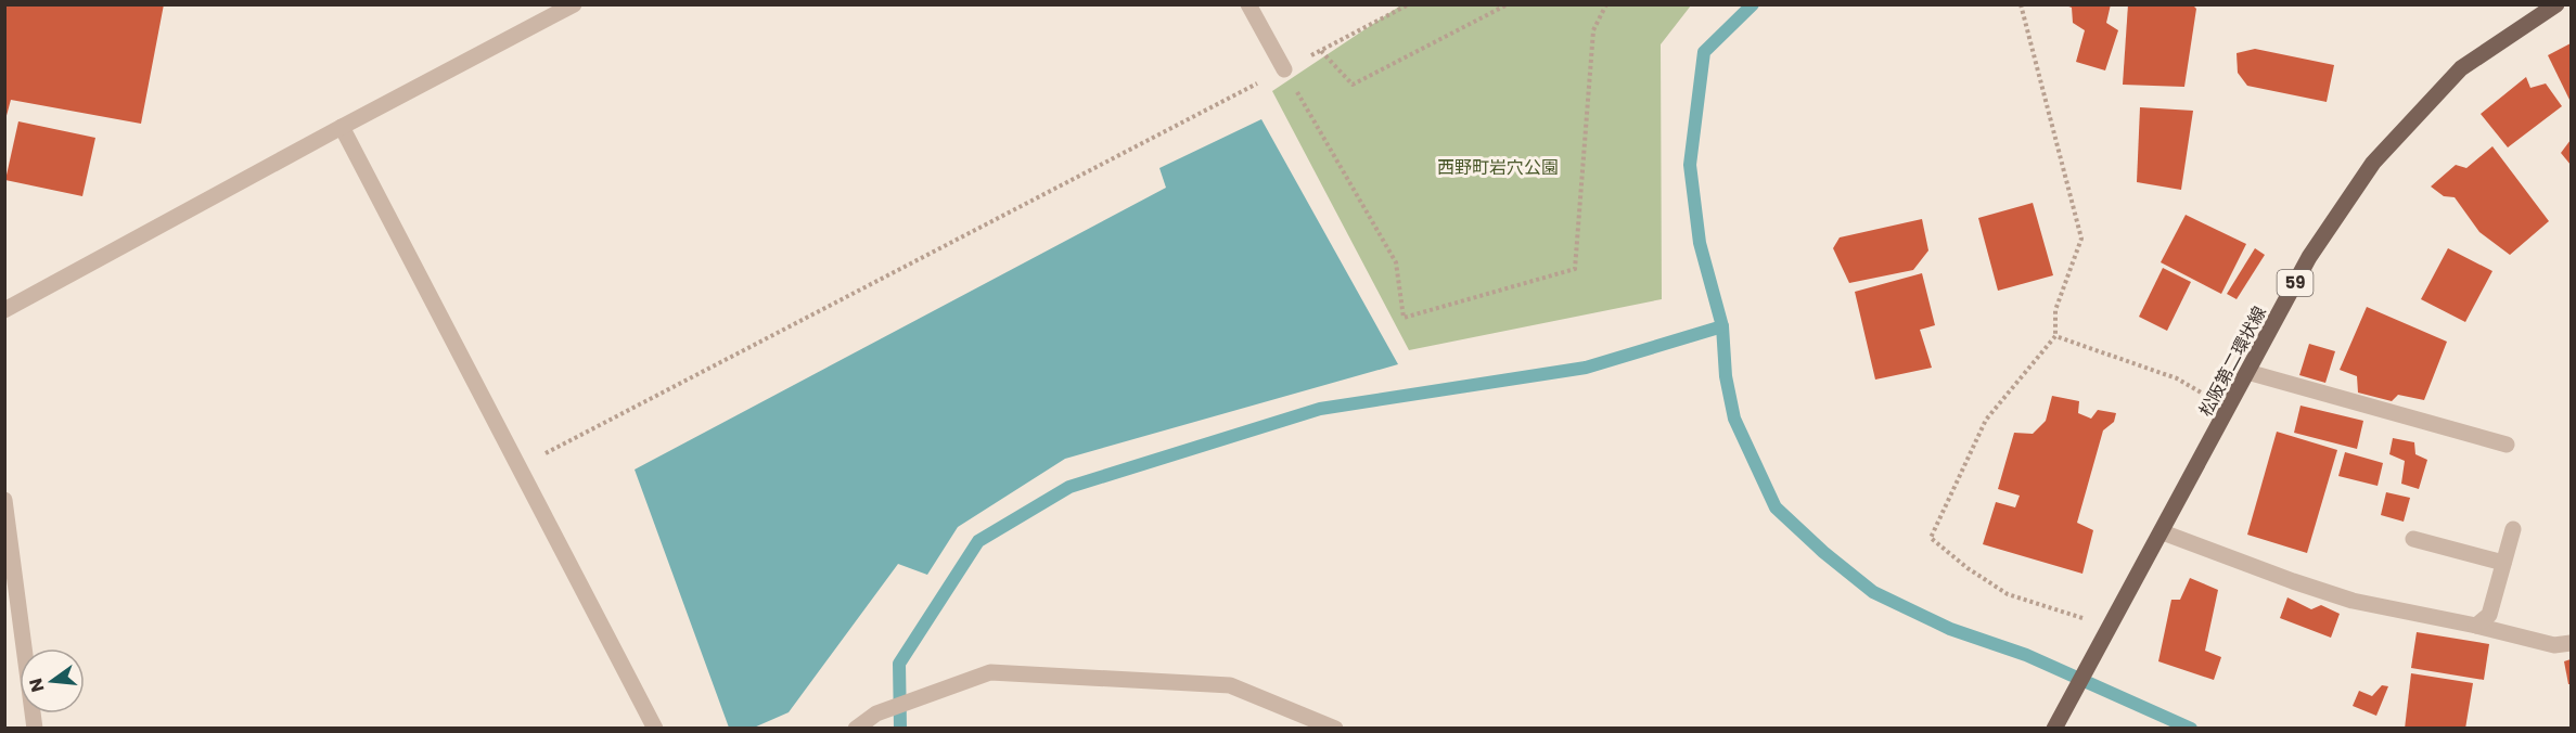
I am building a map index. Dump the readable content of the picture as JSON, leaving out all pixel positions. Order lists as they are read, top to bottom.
{
  "streets": {
    "main road": ["59", "松阪第二環状線"]
  },
  "parks": ["西野町岩穴公園"],
  "north": "left"
}
